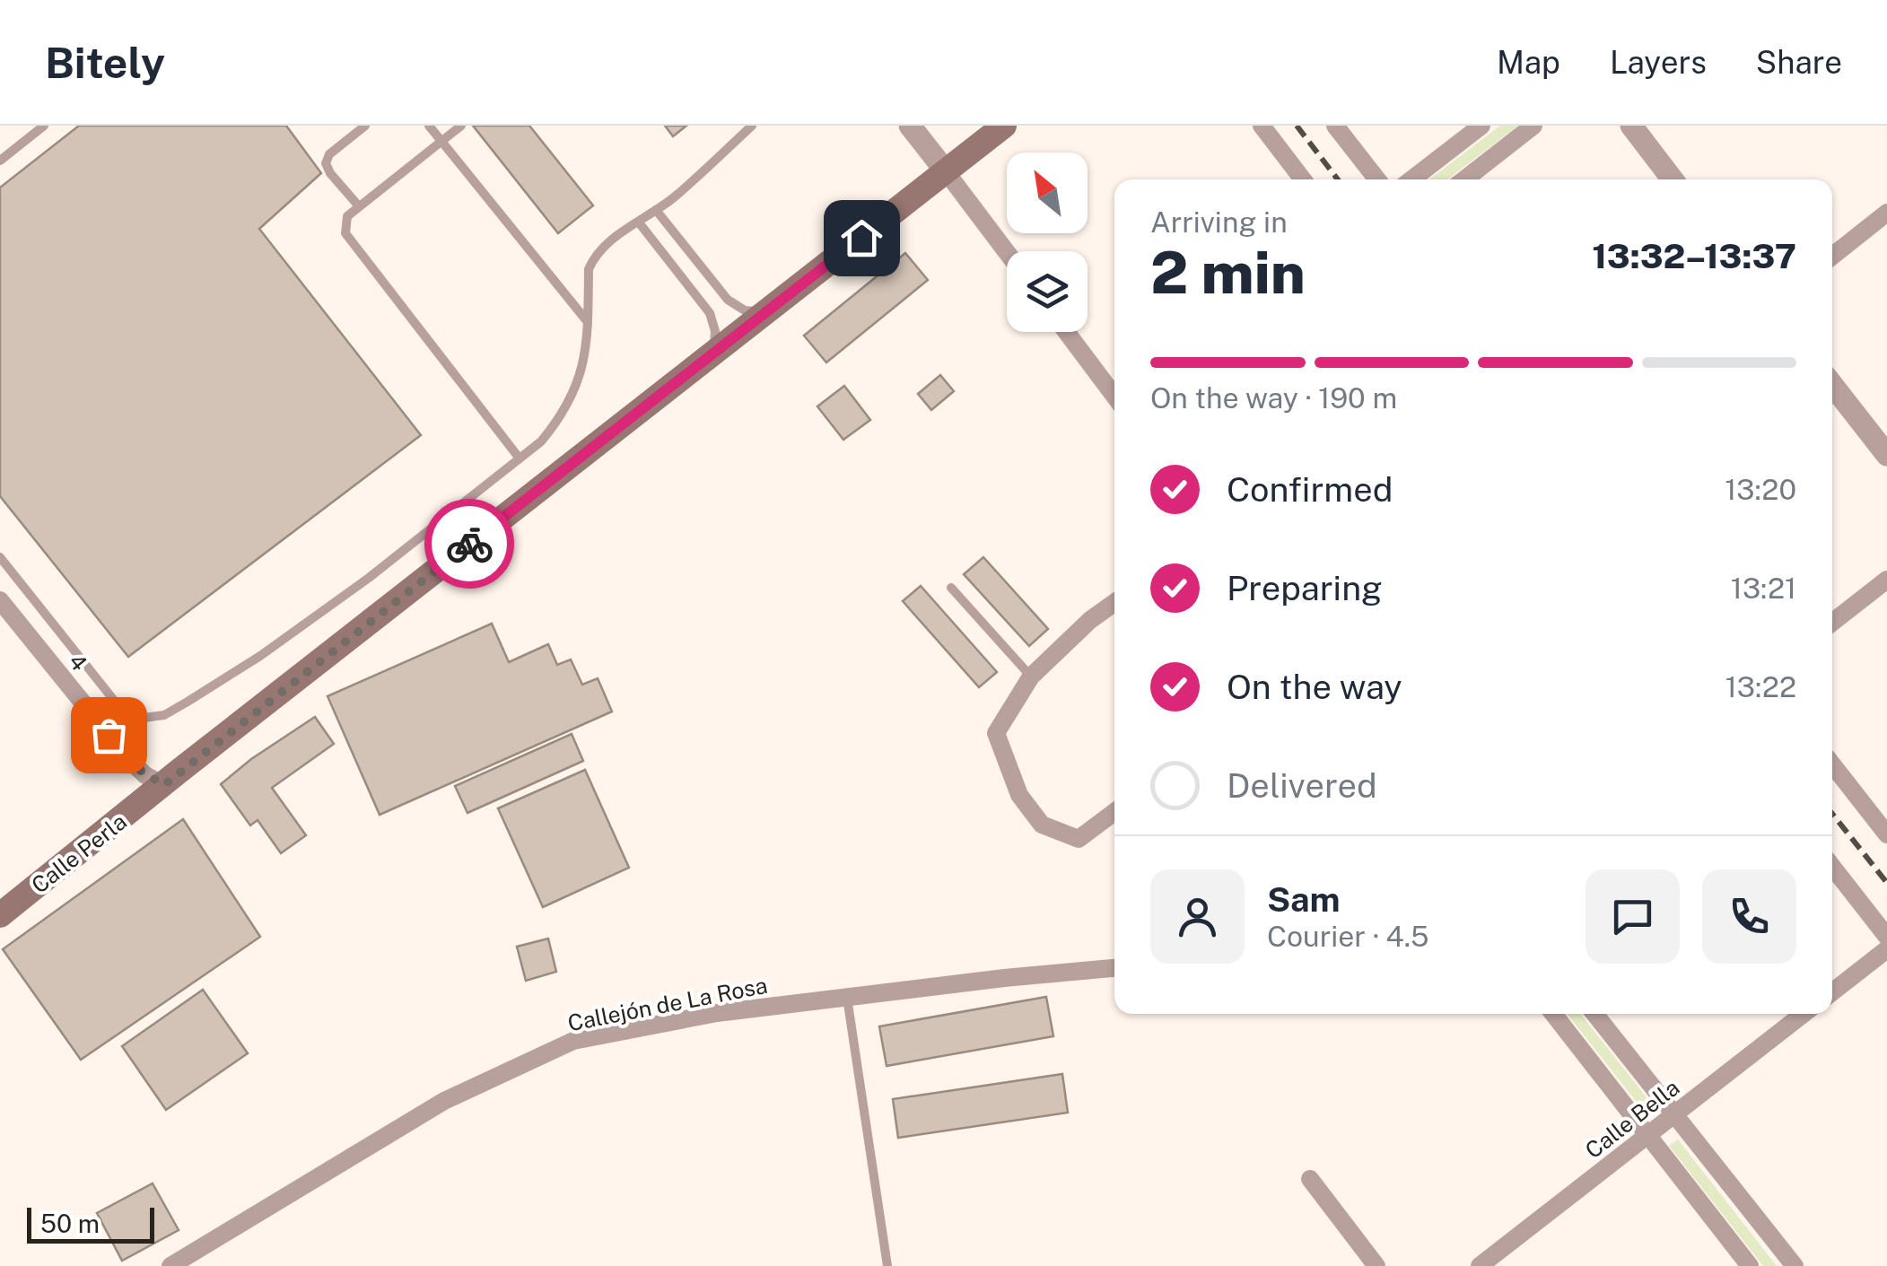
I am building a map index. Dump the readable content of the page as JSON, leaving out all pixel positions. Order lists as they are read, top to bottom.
{
  "streets": {
    "main road": ["Calle Perla"],
    "street": ["4", "Callejón de La Rosa", "Calle Bella"]
  },
  "crossings": [
    ["4", "Calle Perla"]
  ],
  "scale_bar": "50 m",
  "north": "top left",
  "page": {
    "header": "Bitely",
    "nav": ["Map", "Layers", "Share"],
    "heading": ["2 min", "Arriving in", "13:32–13:37"],
    "panel": ["Sam", "Courier · 4.5"],
    "bar": "On the way · 190 m",
    "list": [
      ["Confirmed", "13:20"],
      ["Preparing", "13:21"],
      ["On the way", "13:22"],
      "Delivered"
    ],
    "scale": "50 m"
  }
}
